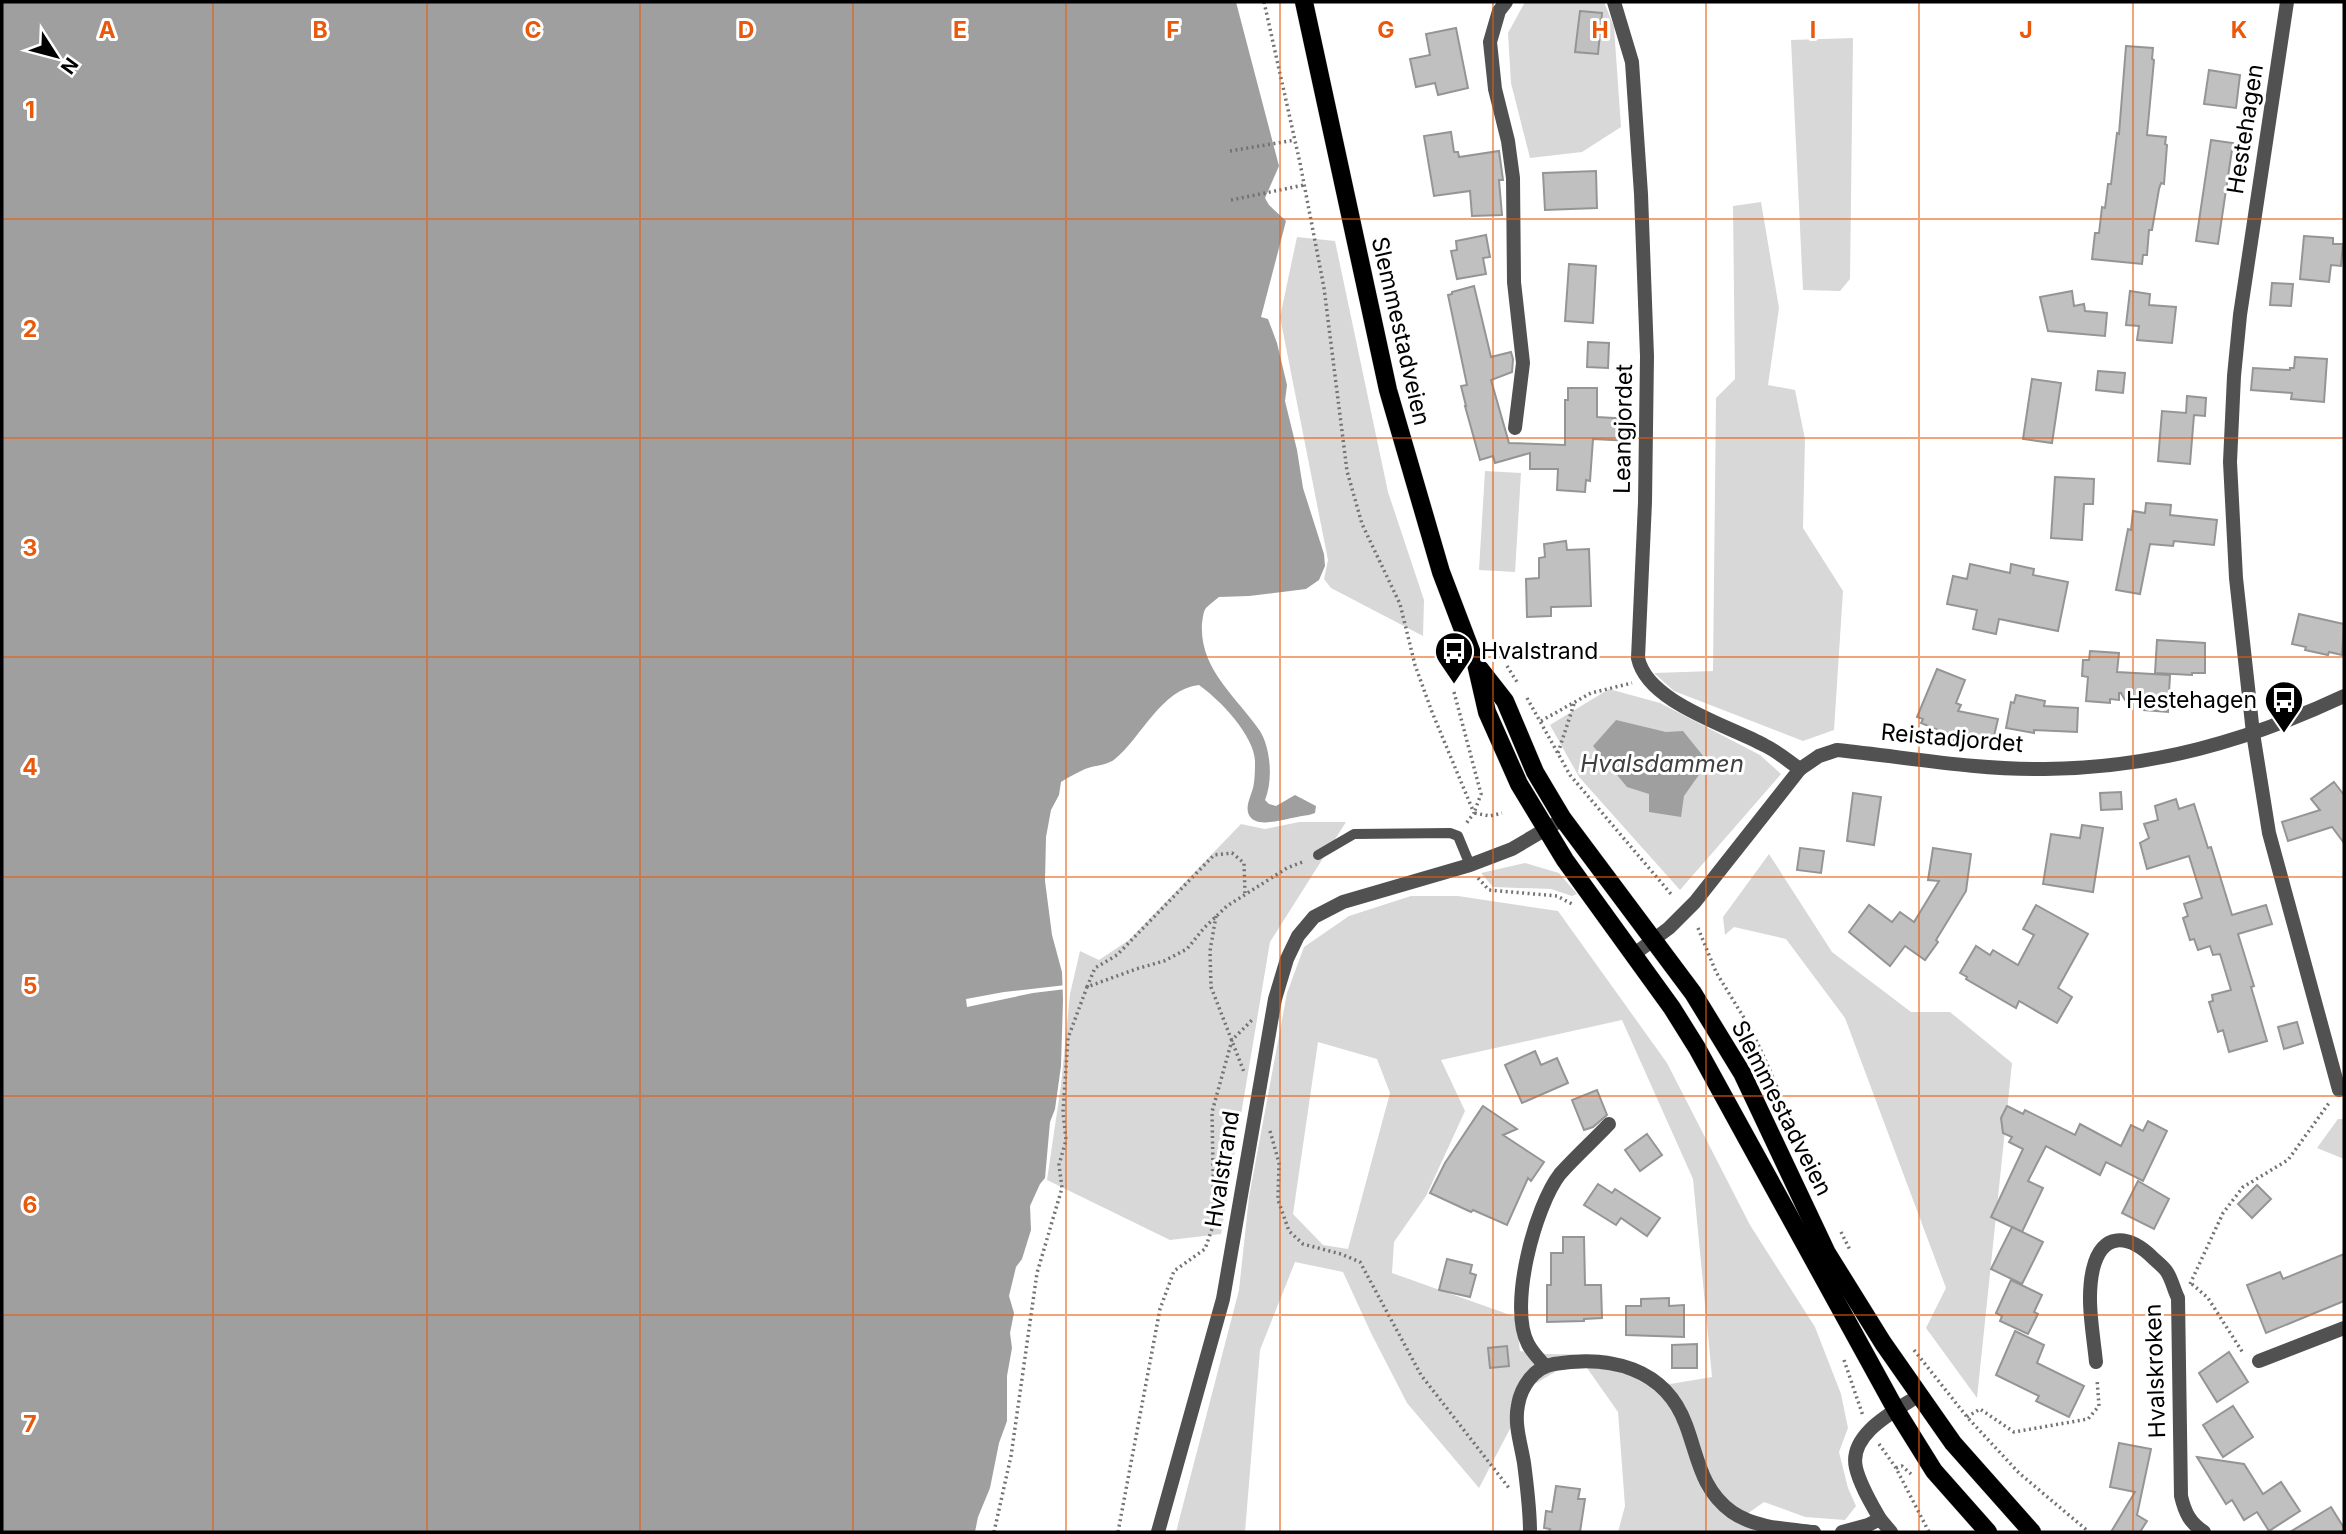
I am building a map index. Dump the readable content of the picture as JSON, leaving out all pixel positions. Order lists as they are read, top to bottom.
{
  "streets": {
    "main road": ["Slemmestadveien"],
    "street": [
      "Hestehagen",
      "Leangjordet",
      "Reistadjordet",
      "Hvalstrand",
      "Hvalskroken"
    ]
  },
  "crossings": [
    ["Hestehagen", "Reistadjordet"],
    ["Slemmestadveien", "Reistadjordet"],
    ["Slemmestadveien", "Hvalstrand"]
  ],
  "water": ["Hvalsdammen"],
  "places": {
    "bus stop": ["Hvalstrand", "Hestehagen"]
  },
  "north": "bottom right",
  "grid": {
    "columns": [
      "A",
      "B",
      "C",
      "D",
      "E",
      "F",
      "G",
      "H",
      "I",
      "J",
      "K"
    ],
    "rows": [
      "1",
      "2",
      "3",
      "4",
      "5",
      "6",
      "7"
    ]
  }
}
